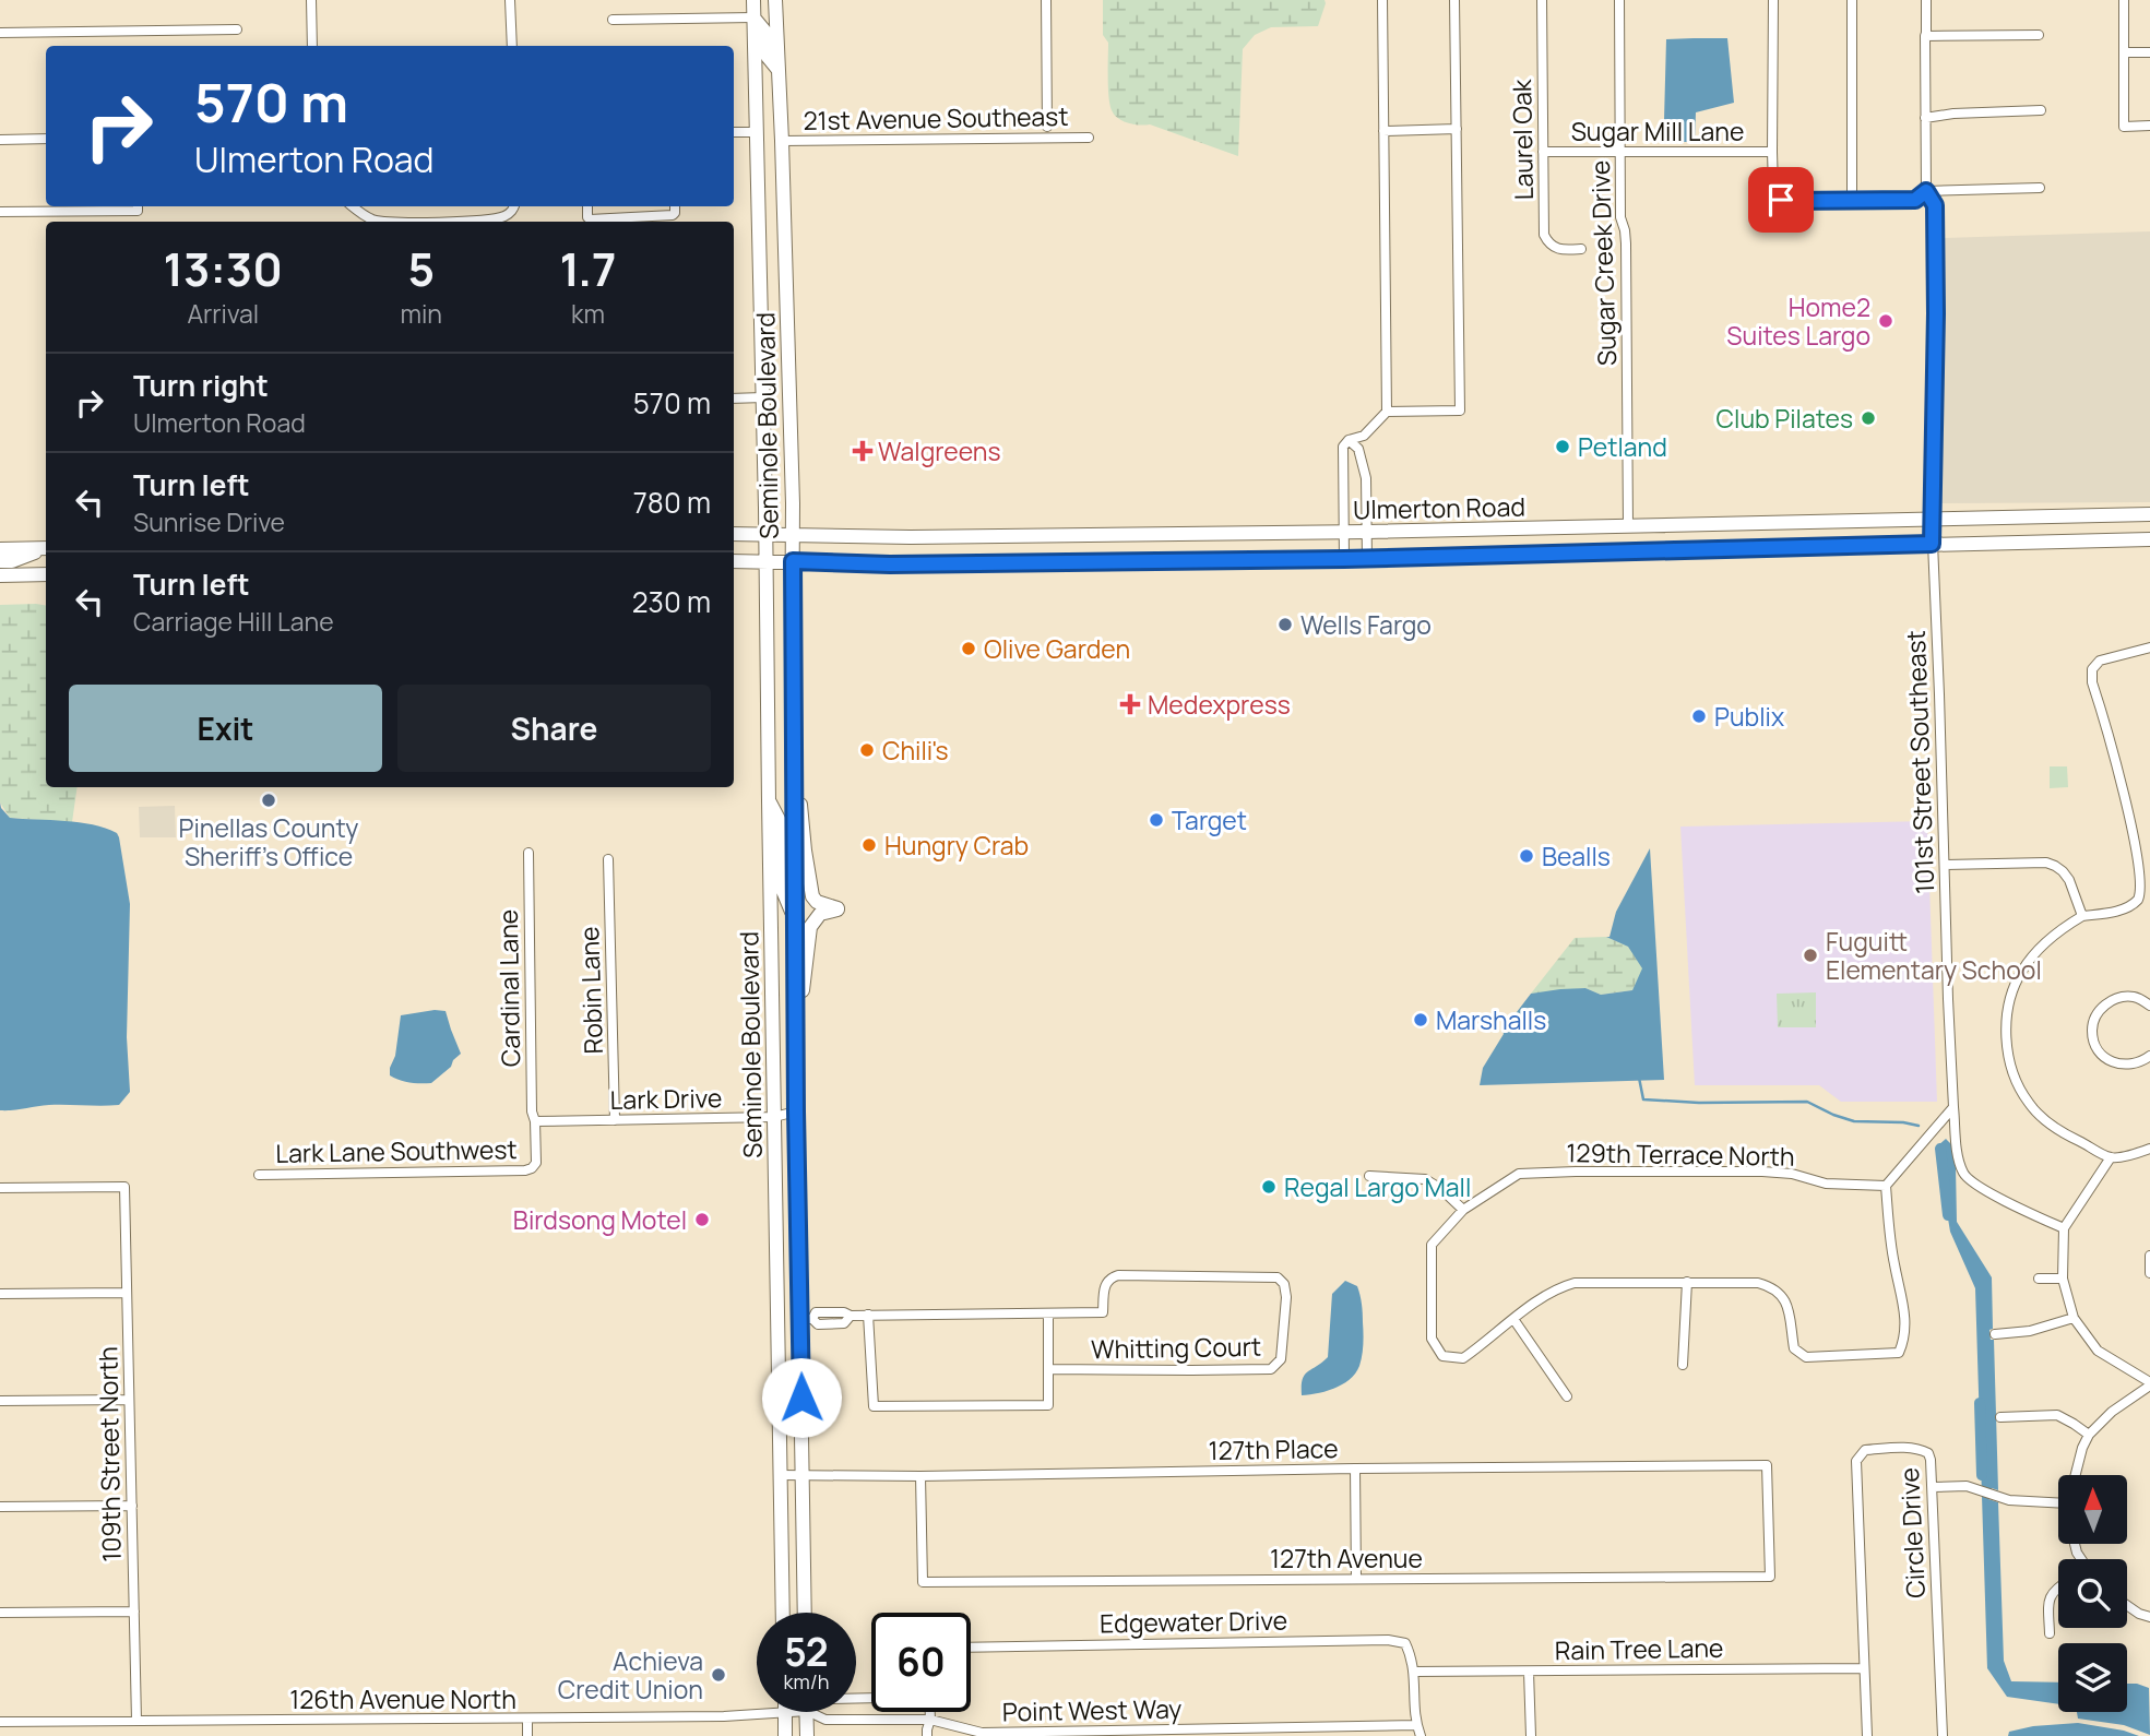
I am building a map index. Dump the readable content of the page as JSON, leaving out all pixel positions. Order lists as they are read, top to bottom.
{
  "streets": {
    "main road": ["Seminole Boulevard", "Ulmerton Road"],
    "street": [
      "21st Avenue Southeast",
      "Sugar Mill Lane",
      "Laurel Oak",
      "Sugar Creek Drive",
      "101st Street Southeast",
      "Cardinal Lane",
      "Robin Lane",
      "Lark Drive",
      "Lark Lane Southwest",
      "129th Terrace North",
      "Whitting Court",
      "127th Place",
      "109th Street North",
      "Circle Drive",
      "127th Avenue",
      "Edgewater Drive",
      "Rain Tree Lane",
      "126th Avenue North",
      "Point West Way"
    ]
  },
  "crossings": [
    ["21st Avenue Southeast", "Seminole Boulevard"],
    ["Sugar Mill Lane", "Laurel Oak"],
    ["Sugar Mill Lane", "Sugar Creek Drive"],
    ["Sugar Creek Drive", "Ulmerton Road"],
    ["Seminole Boulevard", "Ulmerton Road"],
    ["Seminole Boulevard", "Lark Drive"],
    ["Seminole Boulevard", "Whitting Court"],
    ["Seminole Boulevard", "127th Place"],
    ["Ulmerton Road", "101st Street Southeast"],
    ["Cardinal Lane", "Lark Drive"],
    ["Cardinal Lane", "Lark Lane Southwest"],
    ["Robin Lane", "Lark Drive"],
    ["Lark Drive", "Lark Lane Southwest"],
    ["127th Place", "127th Avenue"],
    ["109th Street North", "126th Avenue North"],
    ["Circle Drive", "Rain Tree Lane"],
    ["Edgewater Drive", "Rain Tree Lane"]
  ],
  "places": {
    "other": [
      "Home2 Suites Largo",
      "Club Pilates",
      "Petland",
      "Wells Fargo",
      "Olive Garden",
      "Publix",
      "Chili's",
      "Pinellas County Sheriff's Office",
      "Target",
      "Hungry Crab",
      "Bealls",
      "Fuguitt Elementary School",
      "Marshalls",
      "Regal Largo Mall",
      "Birdsong Motel",
      "Achieva Credit Union"
    ],
    "health": ["Walgreens", "Medexpress"]
  },
  "north": "top",
  "page": {
    "turn": ["570 m", "Ulmerton Road"],
    "eta": [
      "13:30",
      "Arrival",
      "5",
      "min",
      "1.7",
      "km"
    ],
    "list": [
      {
        "name": "Turn right",
        "note": "Ulmerton Road",
        "value": "570 m"
      },
      {
        "name": "Turn left",
        "note": "Sunrise Drive",
        "value": "780 m"
      },
      {
        "name": "Turn left",
        "note": "Carriage Hill Lane",
        "value": "230 m"
      }
    ],
    "buttons": ["Exit", "Share"],
    "speed": "52 km/h",
    "limit": "60"
  }
}
